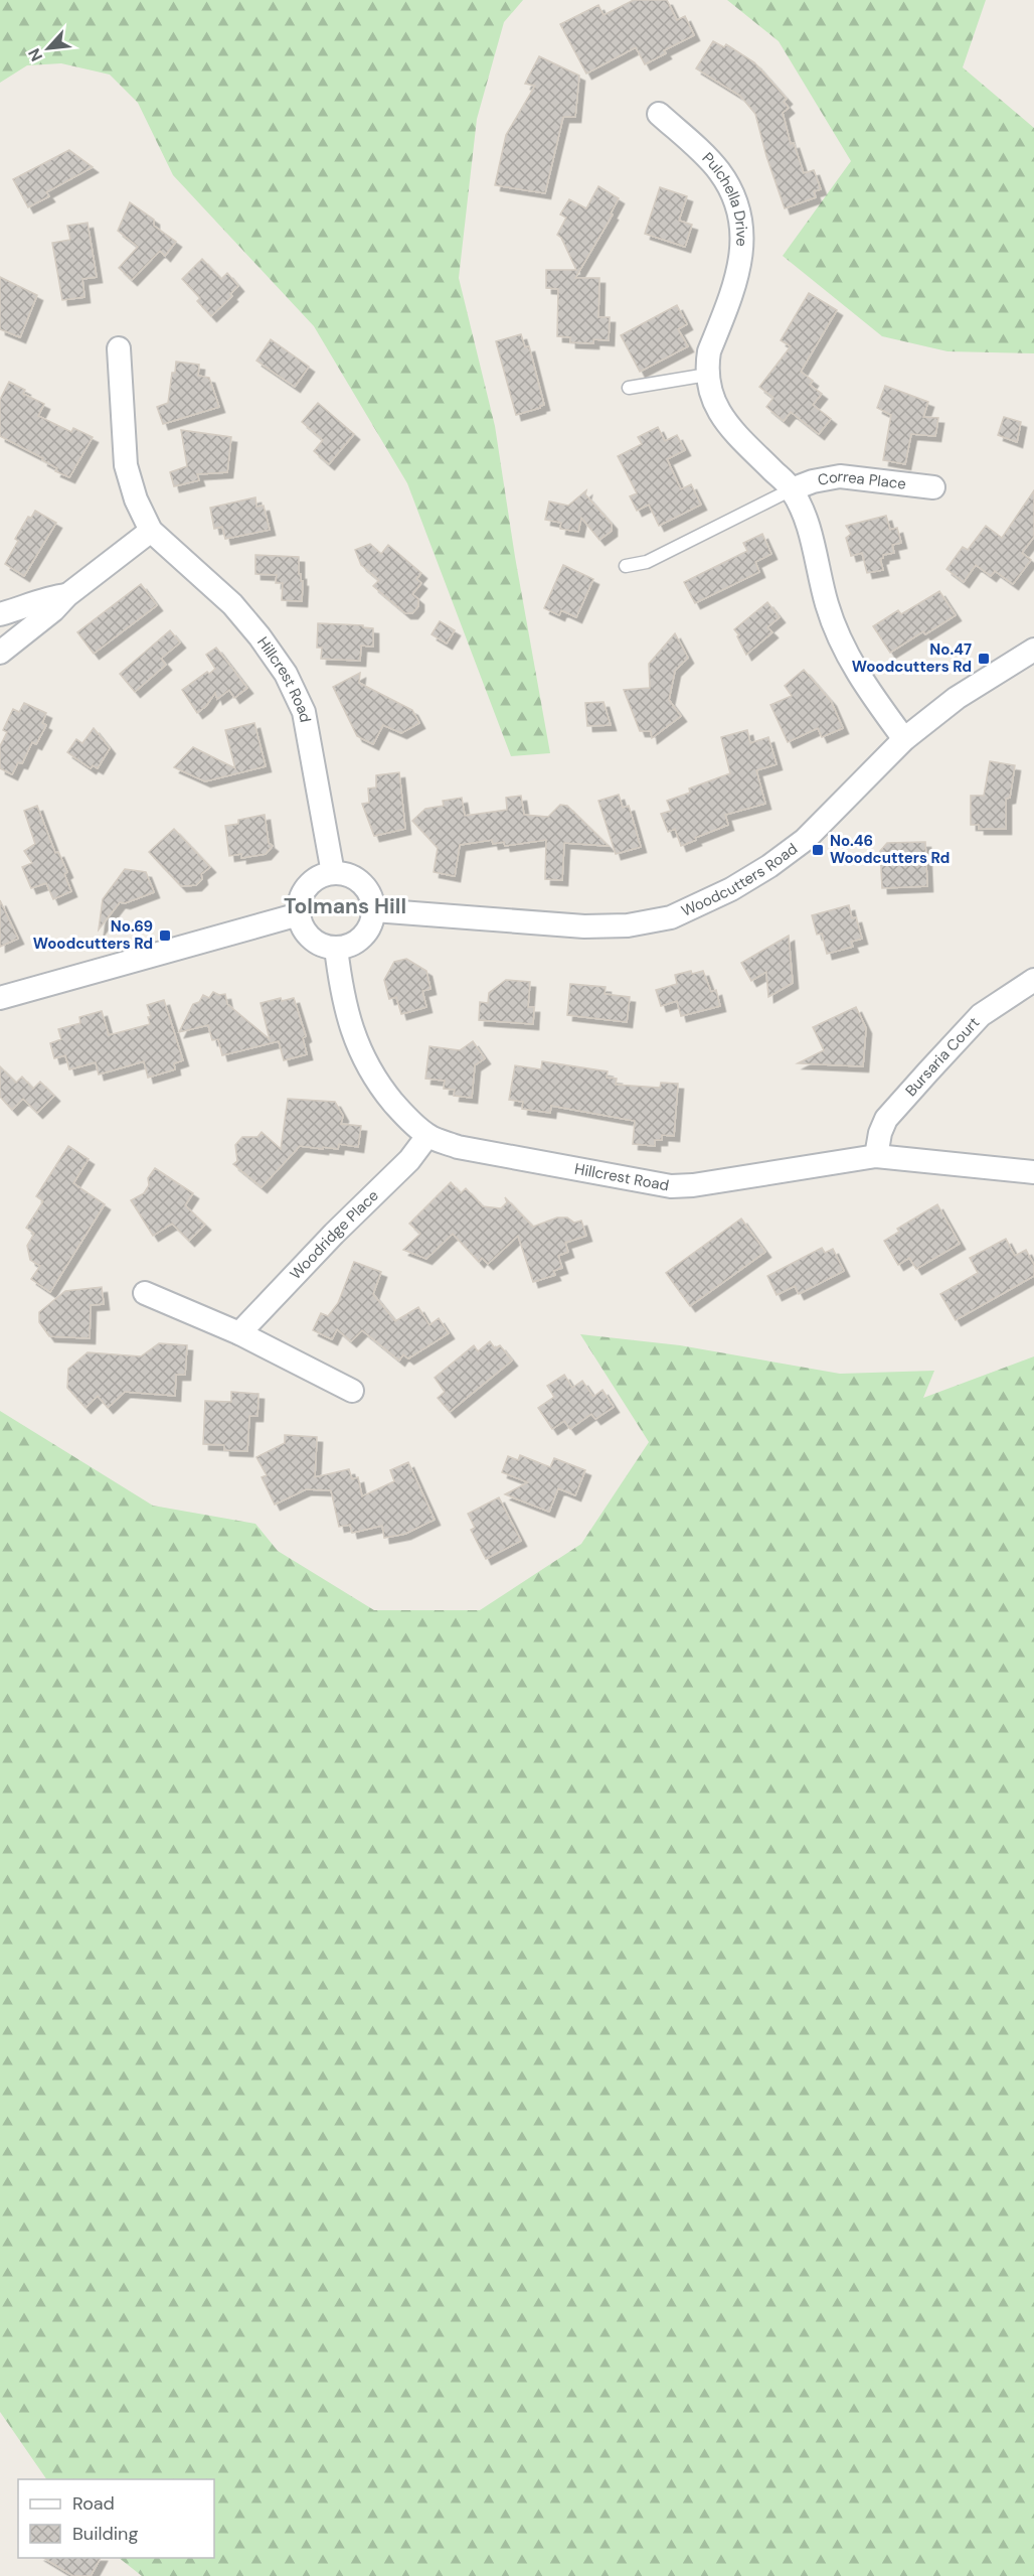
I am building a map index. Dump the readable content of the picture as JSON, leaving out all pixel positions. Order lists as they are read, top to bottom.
{
  "streets": {
    "street": [
      "Pulchella Drive",
      "Correa Place",
      "Hillcrest Road",
      "Woodcutters Road",
      "Bursaria Court",
      "Woodridge Place"
    ]
  },
  "crossings": [
    ["Pulchella Drive", "Correa Place"],
    ["Pulchella Drive", "Woodcutters Road"],
    ["Hillcrest Road", "Woodcutters Road"],
    ["Hillcrest Road", "Bursaria Court"],
    ["Hillcrest Road", "Woodridge Place"]
  ],
  "districts": ["Tolmans Hill"],
  "places": {
    "transit": ["No.47 Woodcutters Rd", "No.46 Woodcutters Rd", "No.69 Woodcutters Rd"]
  },
  "legend": ["Road", "Building"],
  "north": "bottom left"
}
